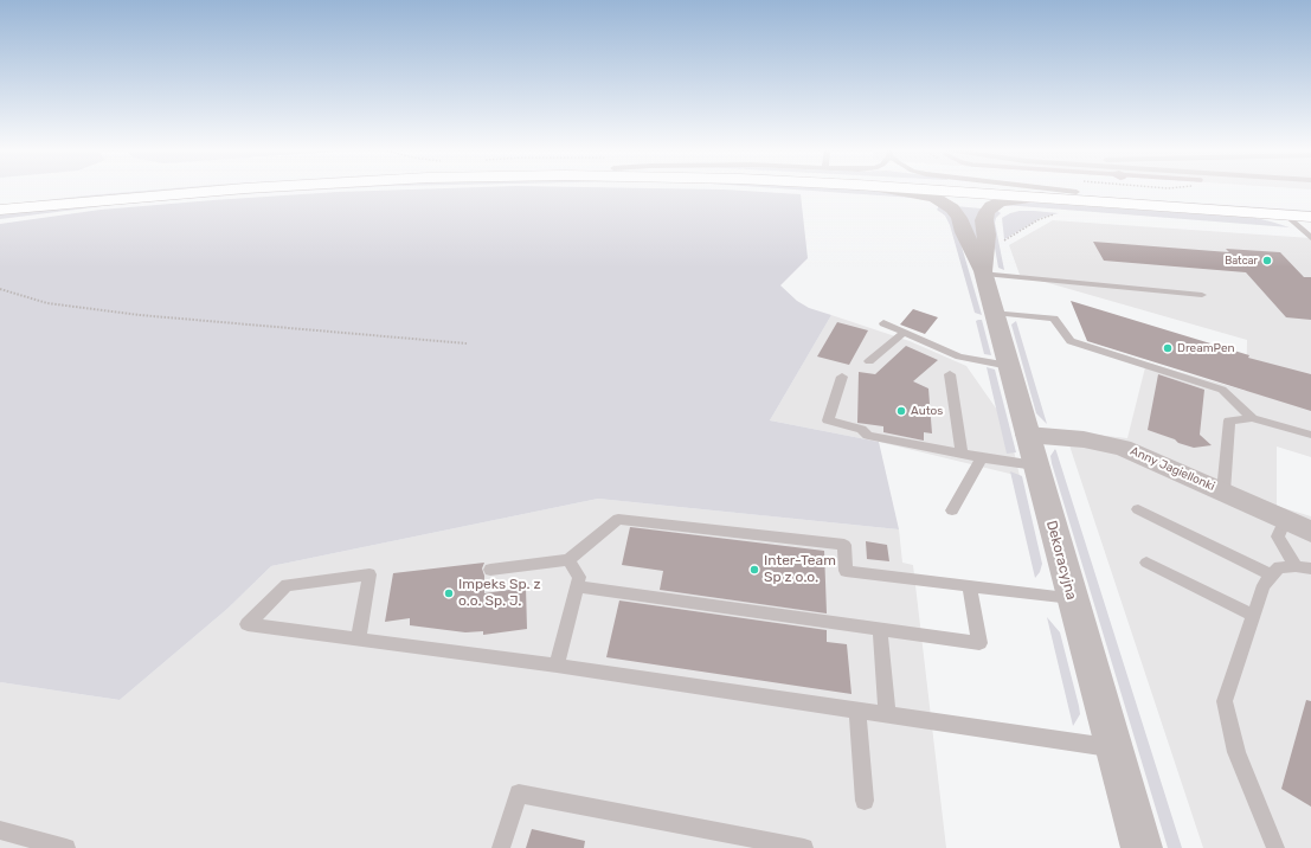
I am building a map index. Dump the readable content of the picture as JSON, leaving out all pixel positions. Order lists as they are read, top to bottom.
{
  "streets": {
    "street": ["Anny Jagiellonki", "Dekoracyjna"]
  },
  "crossings": [
    ["Anny Jagiellonki", "Dekoracyjna"]
  ],
  "places": [
    "Batcar",
    "DreamPen",
    "Autos",
    "Inter-Team Sp z o.o.",
    "Impeks Sp. z o.o. Sp. J."
  ]
}
